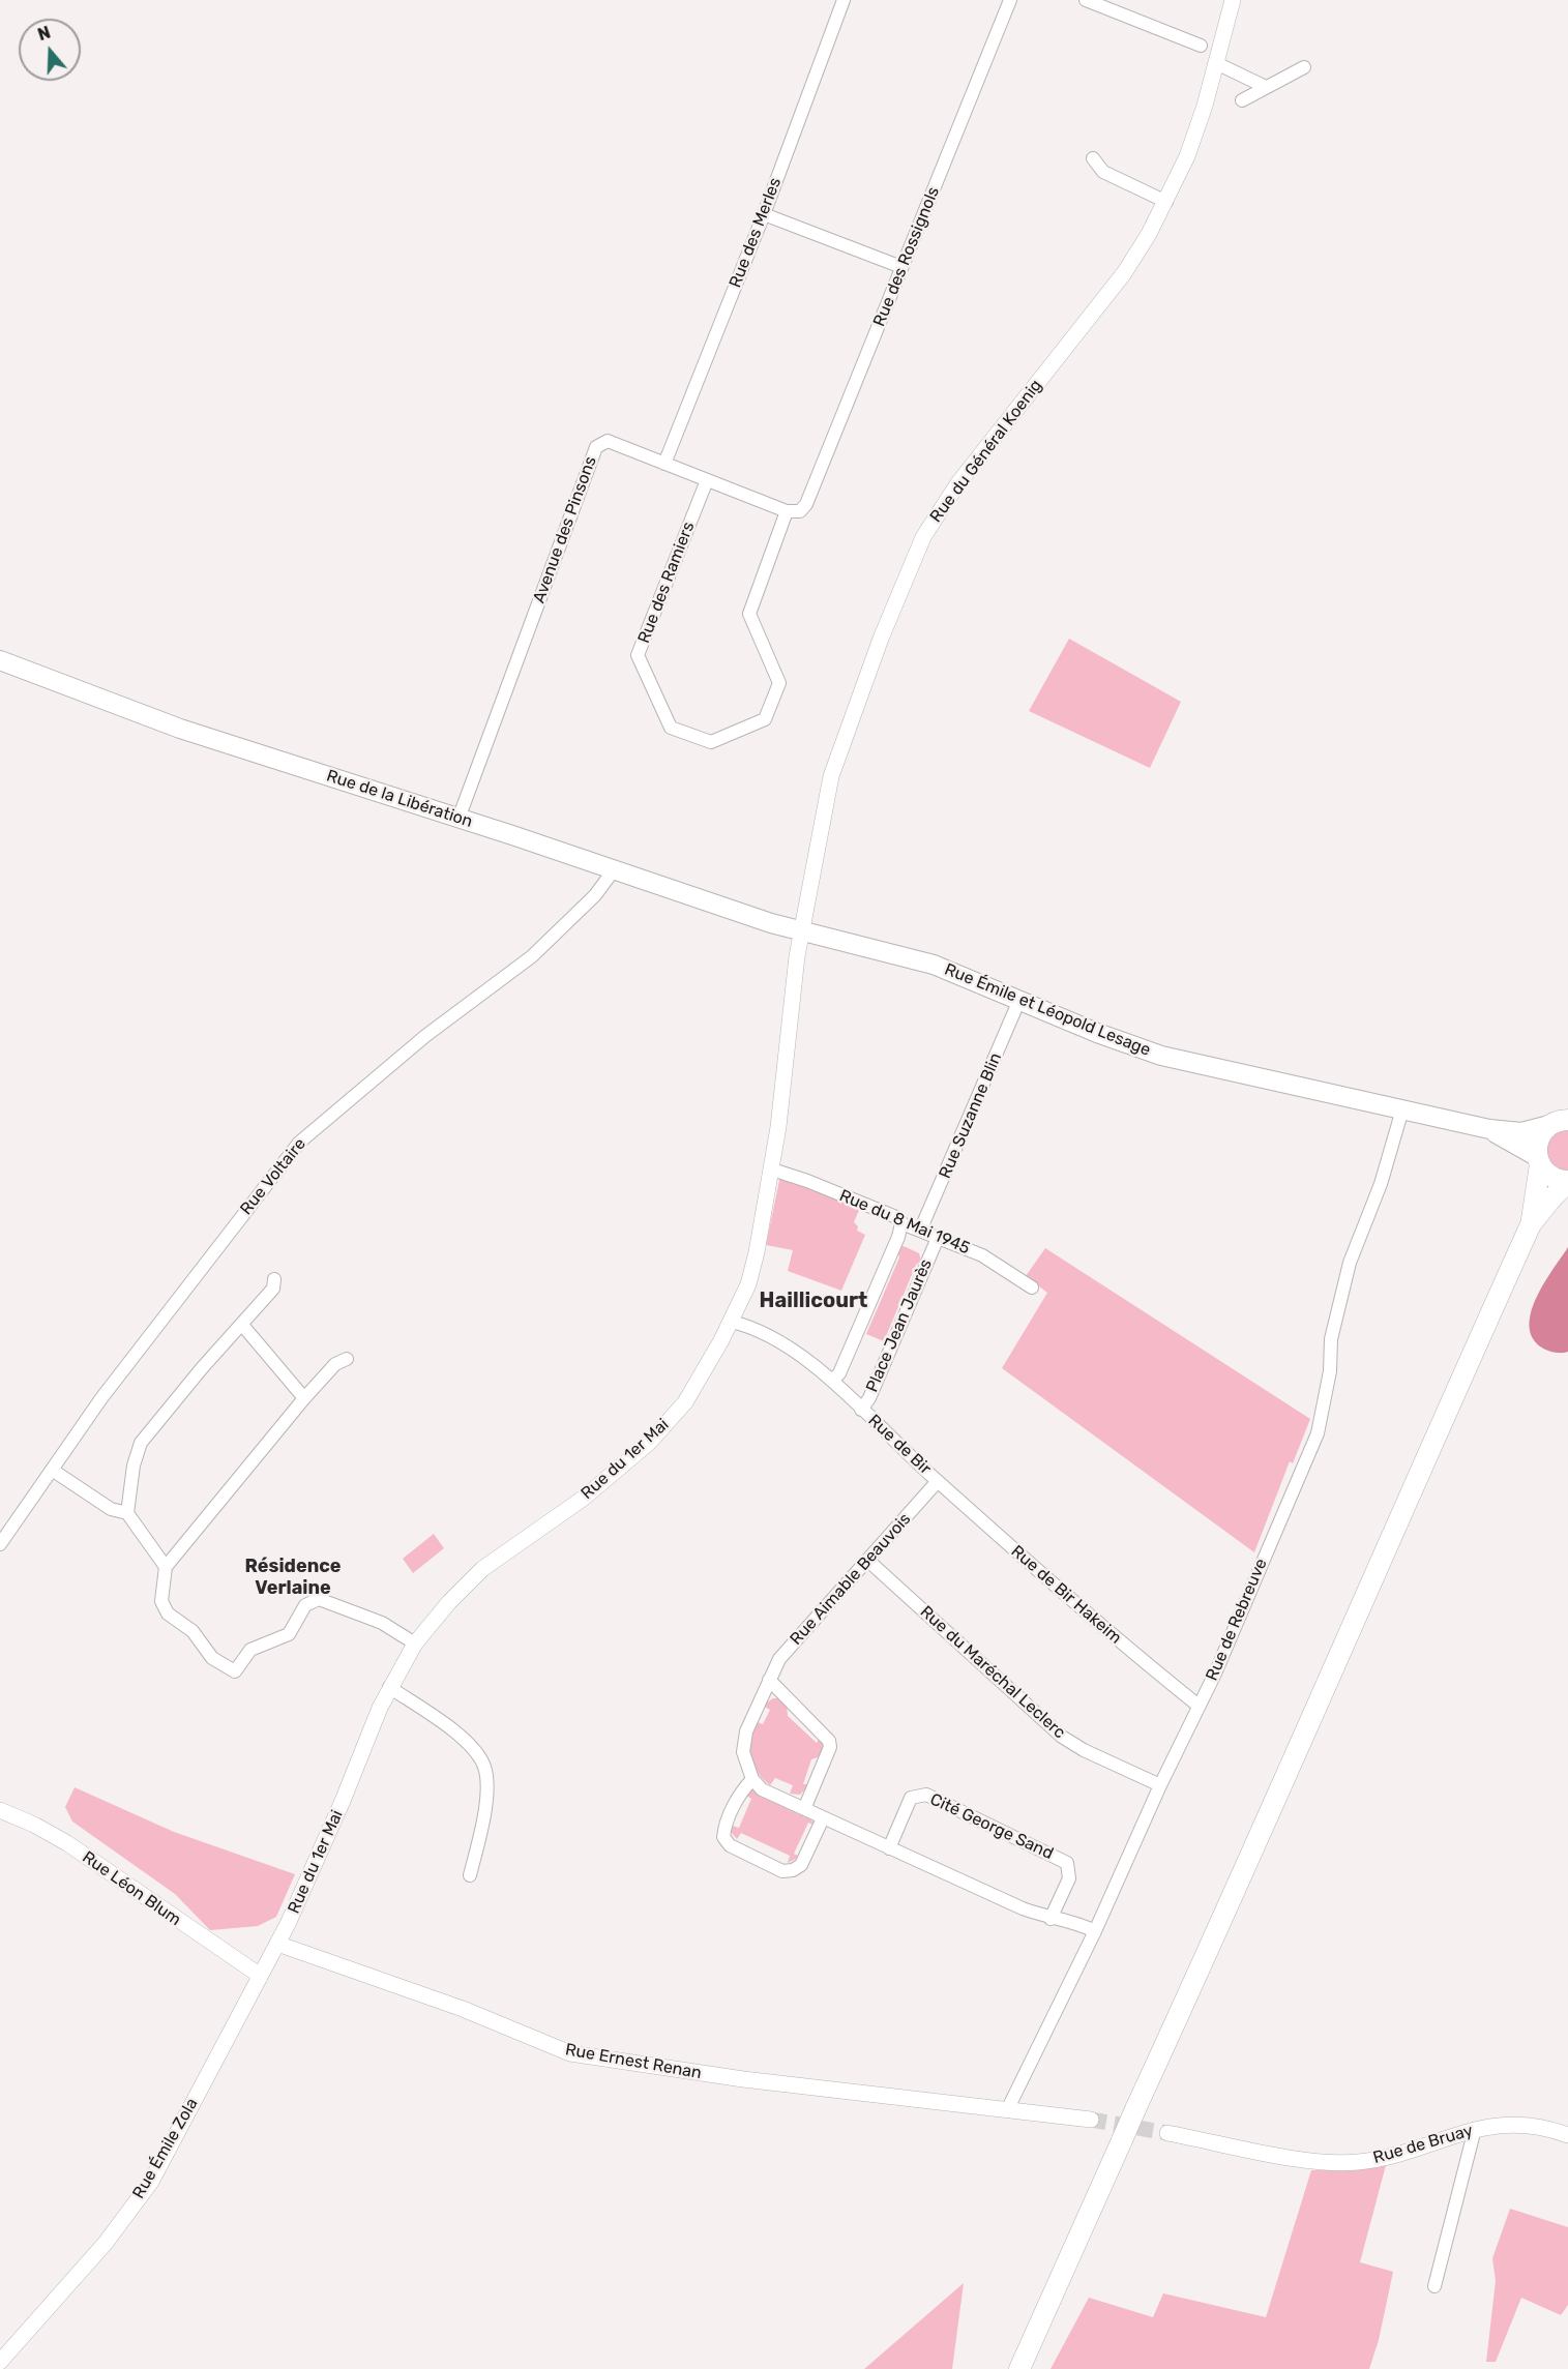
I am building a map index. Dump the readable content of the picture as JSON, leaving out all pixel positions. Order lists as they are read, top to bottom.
{
  "streets": {
    "main road": ["Rue de la Libération", "Rue Émile et Léopold Lesage"],
    "street": [
      "Rue des Merles",
      "Rue des Rossignols",
      "Rue du Général Koenig",
      "Avenue des Pinsons",
      "Rue des Ramiers",
      "Rue Suzanne Blin",
      "Rue Voltaire",
      "Rue du 8 Mai 1945",
      "Place Jean Jaurès",
      "Rue de Bir",
      "Rue du 1er Mai",
      "Rue Aimable Beauvois",
      "Rue de Bir Hakeim",
      "Rue de Rebreuve",
      "Rue du Maréchal Leclerc",
      "Cité George Sand",
      "Rue Léon Blum",
      "Rue Ernest Renan",
      "Rue de Bruay",
      "Rue Émile Zola"
    ]
  },
  "crossings": [
    ["Rue des Merles", "Avenue des Pinsons"],
    ["Rue des Rossignols", "Avenue des Pinsons"],
    ["Rue du Général Koenig", "Rue de la Libération"],
    ["Rue du Général Koenig", "Rue Émile et Léopold Lesage"],
    ["Rue du Général Koenig", "Rue du 1er Mai"],
    ["Avenue des Pinsons", "Rue des Ramiers"],
    ["Avenue des Pinsons", "Rue de la Libération"],
    ["Rue de la Libération", "Rue Émile et Léopold Lesage"],
    ["Rue de la Libération", "Rue Voltaire"],
    ["Rue de la Libération", "Rue du 1er Mai"],
    ["Rue Émile et Léopold Lesage", "Rue Suzanne Blin"],
    ["Rue Émile et Léopold Lesage", "Rue du 1er Mai"],
    ["Rue Émile et Léopold Lesage", "Rue de Rebreuve"],
    ["Rue Suzanne Blin", "Rue du 8 Mai 1945"],
    ["Rue du 8 Mai 1945", "Place Jean Jaurès"],
    ["Rue du 8 Mai 1945", "Rue du 1er Mai"],
    ["Place Jean Jaurès", "Rue de Bir"],
    ["Place Jean Jaurès", "Rue du 1er Mai"],
    ["Rue de Bir", "Rue Aimable Beauvois"],
    ["Rue de Bir", "Rue de Bir Hakeim"],
    ["Rue du 1er Mai", "Rue Ernest Renan"],
    ["Rue du 1er Mai", "Rue Émile Zola"],
    ["Rue Aimable Beauvois", "Rue de Bir Hakeim"],
    ["Rue Aimable Beauvois", "Rue du Maréchal Leclerc"],
    ["Rue de Bir Hakeim", "Rue de Rebreuve"],
    ["Rue de Rebreuve", "Rue du Maréchal Leclerc"],
    ["Rue de Rebreuve", "Rue Ernest Renan"],
    ["Rue Léon Blum", "Rue Émile Zola"],
    ["Rue Ernest Renan", "Rue Émile Zola"]
  ],
  "districts": ["Haillicourt", "Résidence Verlaine"],
  "north": "top"
}
